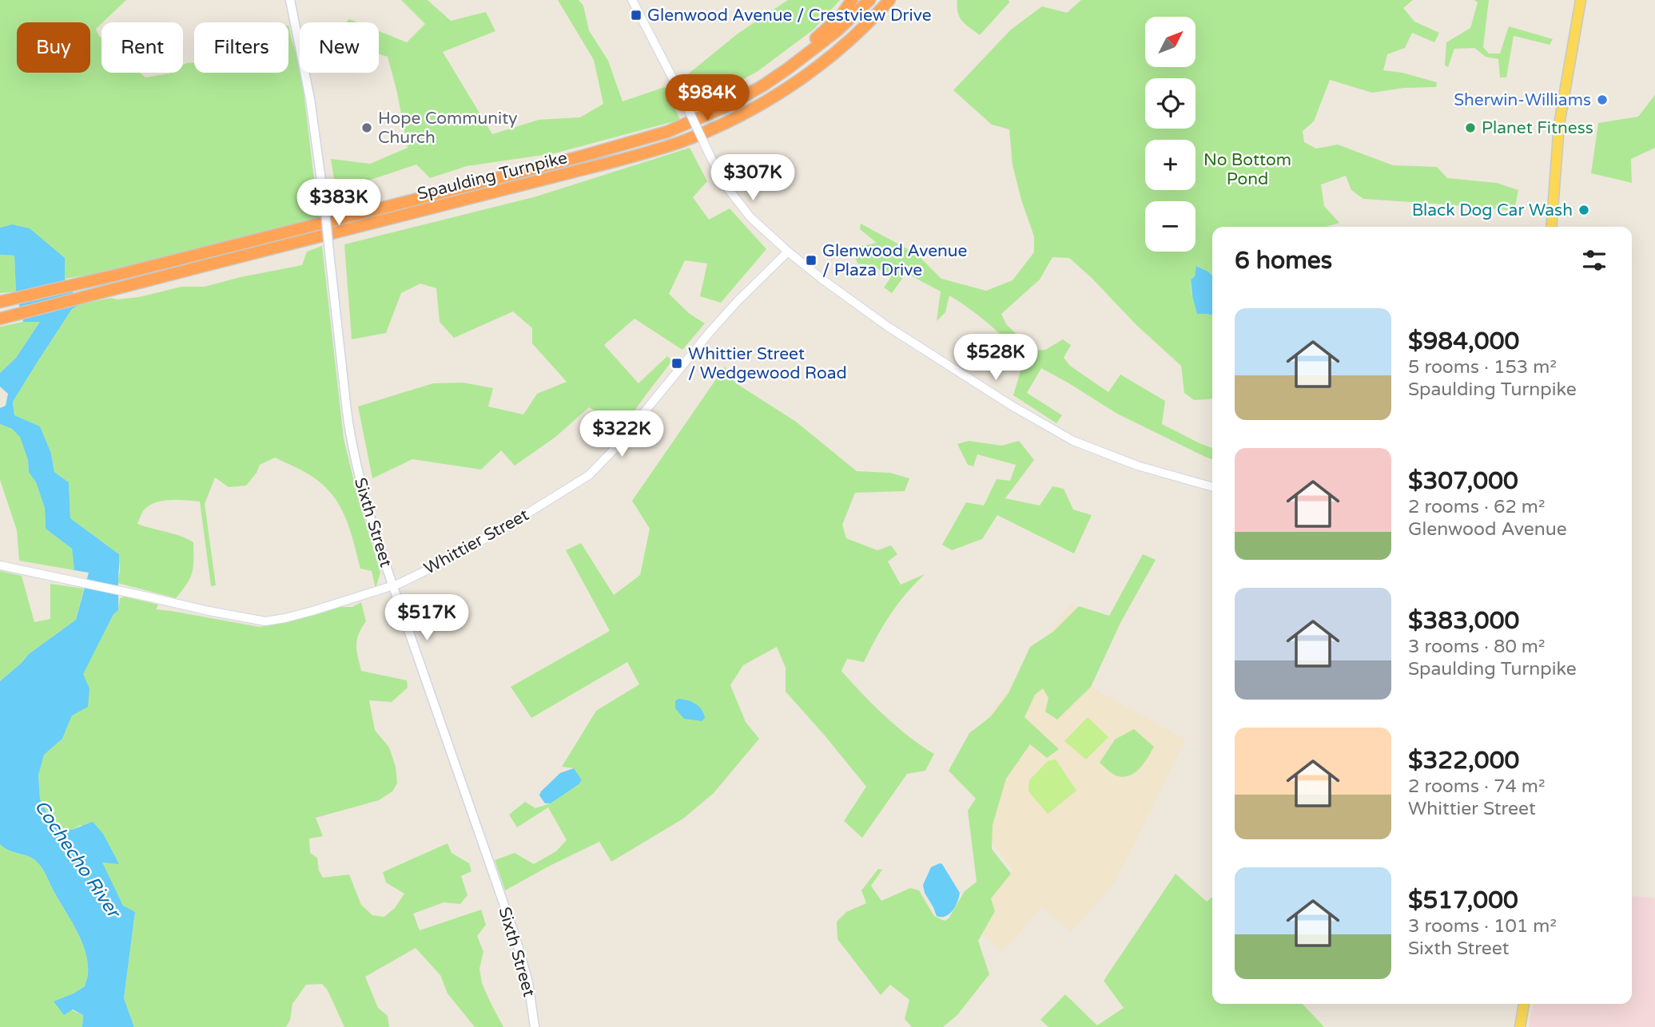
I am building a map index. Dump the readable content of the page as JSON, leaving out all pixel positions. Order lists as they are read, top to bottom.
{
  "streets": {
    "highway": ["Spaulding Turnpike"],
    "main road": ["Sixth Street"],
    "street": ["Whittier Street"]
  },
  "crossings": [
    ["Sixth Street", "Whittier Street"]
  ],
  "water": ["Cochecho River"],
  "parks": ["No Bottom Pond"],
  "places": {
    "transit": ["Glenwood Avenue / Crestview Drive", "Glenwood Avenue / Plaza Drive", "Whittier Street / Wedgewood Road"],
    "other": [
      "Sherwin-Williams",
      "Hope Community Church",
      "Planet Fitness",
      "Black Dog Car Wash"
    ]
  },
  "north": "top right",
  "page": {
    "map_buttons": ["+", "−"],
    "chip": [
      "Buy",
      "Rent",
      "Filters",
      "New"
    ],
    "price": [
      "$984K",
      "$307K",
      "$383K",
      "$528K",
      "$322K",
      "$517K"
    ],
    "heading": "6 homes",
    "list": [
      {
        "name": "$984,000",
        "note": "5 rooms · 153 m² · Spaulding Turnpike"
      },
      {
        "name": "$307,000",
        "note": "2 rooms · 62 m² · Glenwood Avenue"
      },
      {
        "name": "$383,000",
        "note": "3 rooms · 80 m² · Spaulding Turnpike"
      },
      {
        "name": "$322,000",
        "note": "2 rooms · 74 m² · Whittier Street"
      },
      {
        "name": "$517,000",
        "note": "3 rooms · 101 m² · Sixth Street"
      }
    ]
  }
}
